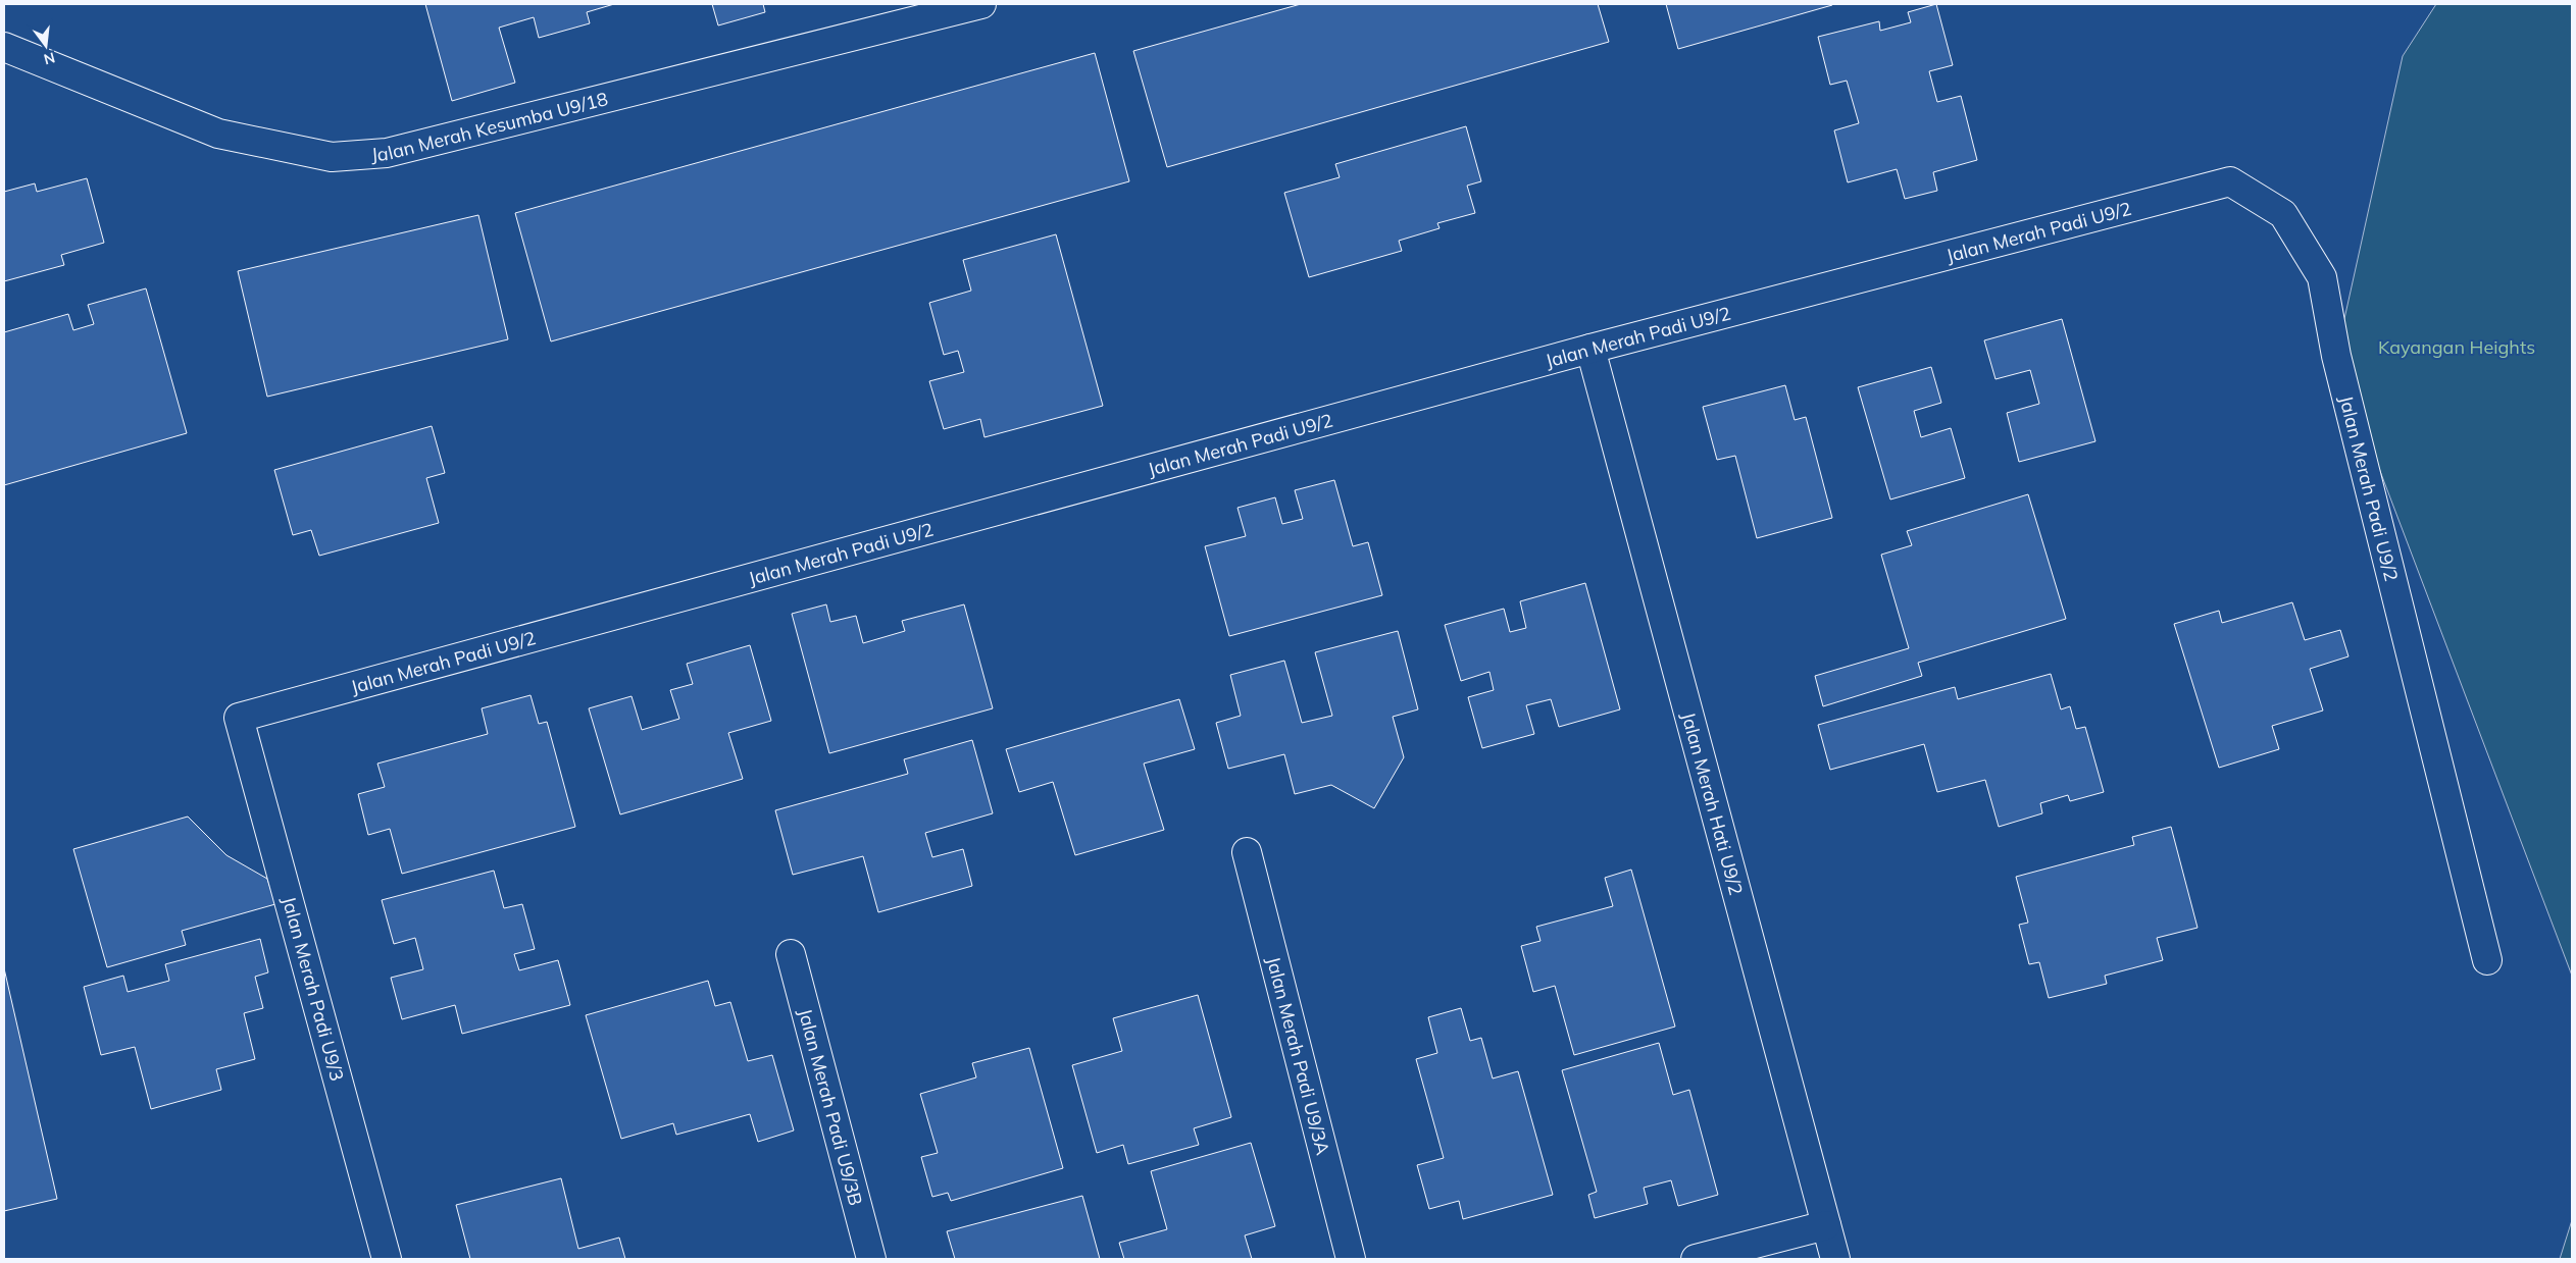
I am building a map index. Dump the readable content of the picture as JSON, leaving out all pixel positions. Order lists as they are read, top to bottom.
{
  "streets": {
    "street": [
      "Jalan Merah Kesumba U9/18",
      "Jalan Merah Padi U9/2",
      "Jalan Merah Hati U9/2",
      "Jalan Merah Padi U9/3",
      "Jalan Merah Padi U9/3A",
      "Jalan Merah Padi U9/3B"
    ]
  },
  "crossings": [
    ["Jalan Merah Padi U9/2", "Jalan Merah Hati U9/2"],
    ["Jalan Merah Padi U9/2", "Jalan Merah Padi U9/3"]
  ],
  "parks": ["Kayangan Heights"],
  "north": "bottom"
}
